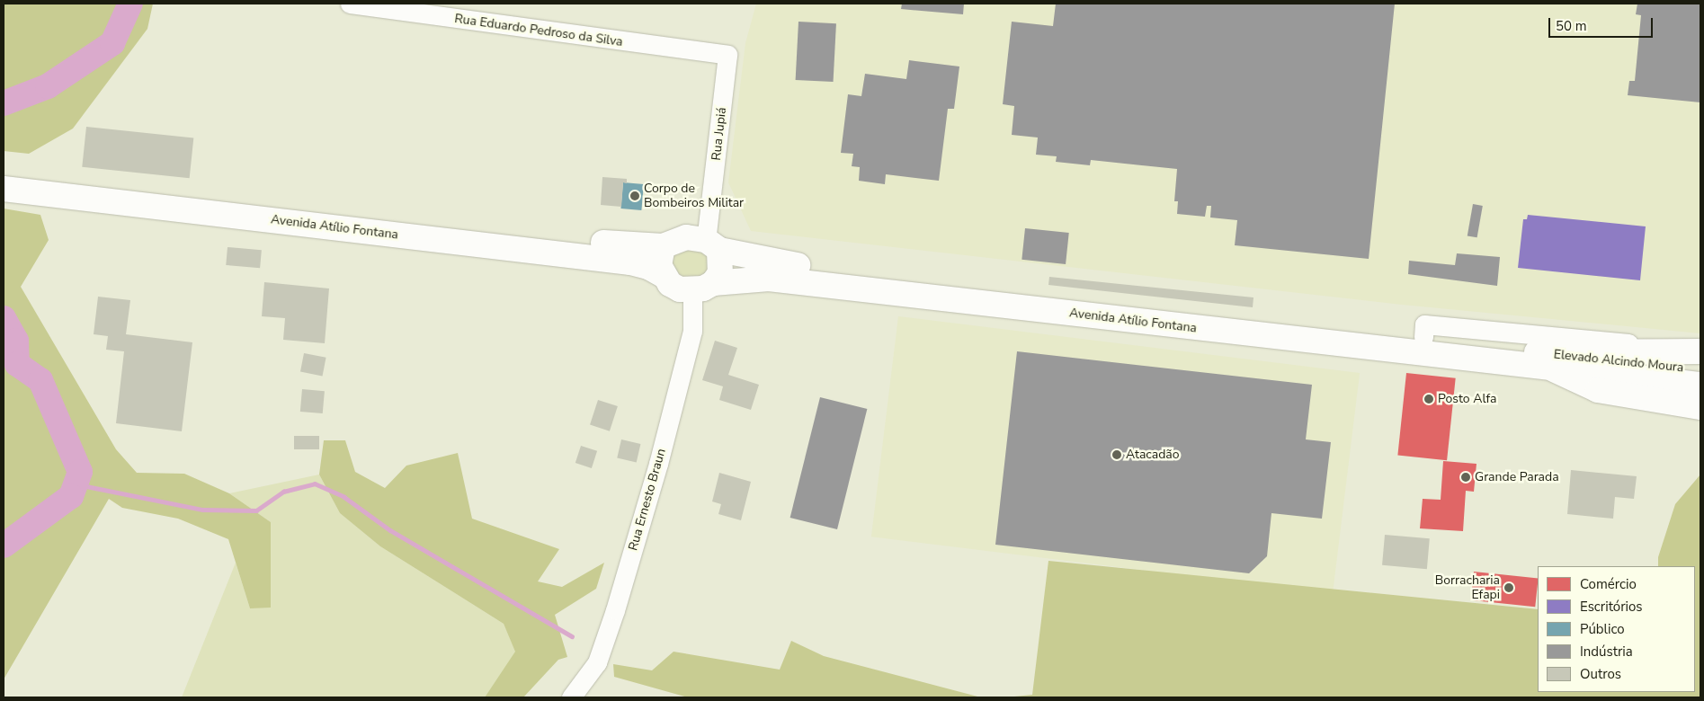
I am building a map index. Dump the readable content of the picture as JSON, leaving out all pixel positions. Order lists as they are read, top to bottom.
{
  "streets": {
    "main road": ["Avenida Atílio Fontana", "Elevado Alcindo Moura"],
    "street": ["Rua Eduardo Pedroso da Silva", "Rua Jupiá", "Rua Ernesto Braun"]
  },
  "crossings": [
    ["Rua Eduardo Pedroso da Silva", "Rua Jupiá"],
    ["Rua Jupiá", "Avenida Atílio Fontana"],
    ["Rua Jupiá", "Rua Ernesto Braun"],
    ["Avenida Atílio Fontana", "Elevado Alcindo Moura"],
    ["Avenida Atílio Fontana", "Rua Ernesto Braun"]
  ],
  "places": [
    "Corpo de Bombeiros Militar",
    "Posto Alfa",
    "Atacadão",
    "Grande Parada",
    "Borracharia Efapi"
  ],
  "legend": [
    "Comércio",
    "Escritórios",
    "Público",
    "Indústria",
    "Outros"
  ],
  "scale_bar": "50 m"
}
